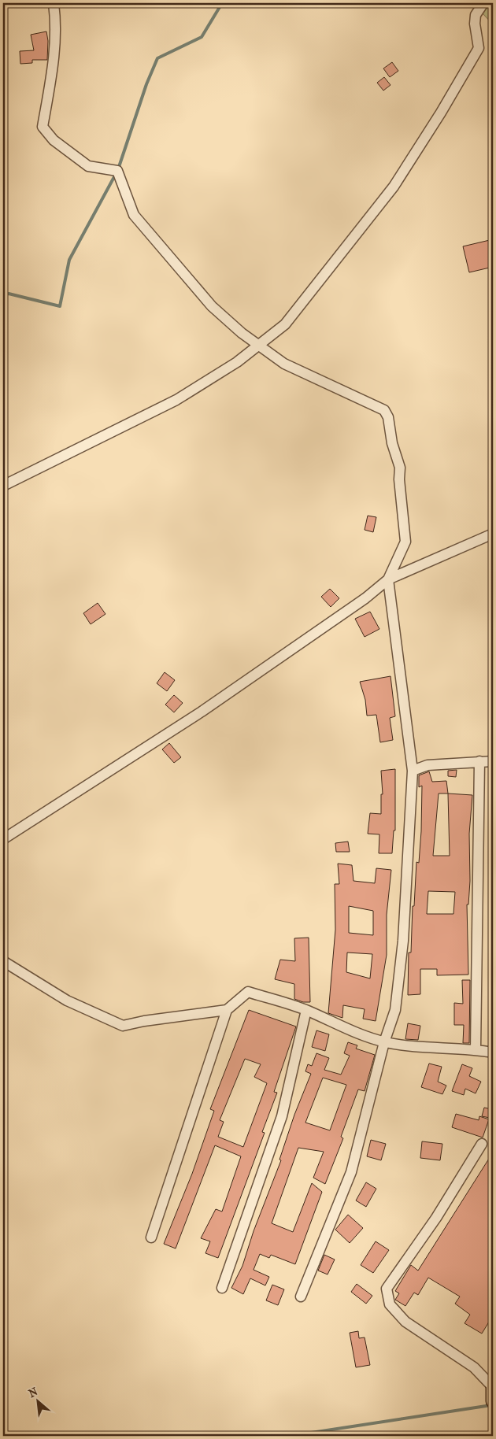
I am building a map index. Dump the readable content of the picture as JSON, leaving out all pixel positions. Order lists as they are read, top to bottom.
{
  "north": "top left"
}
